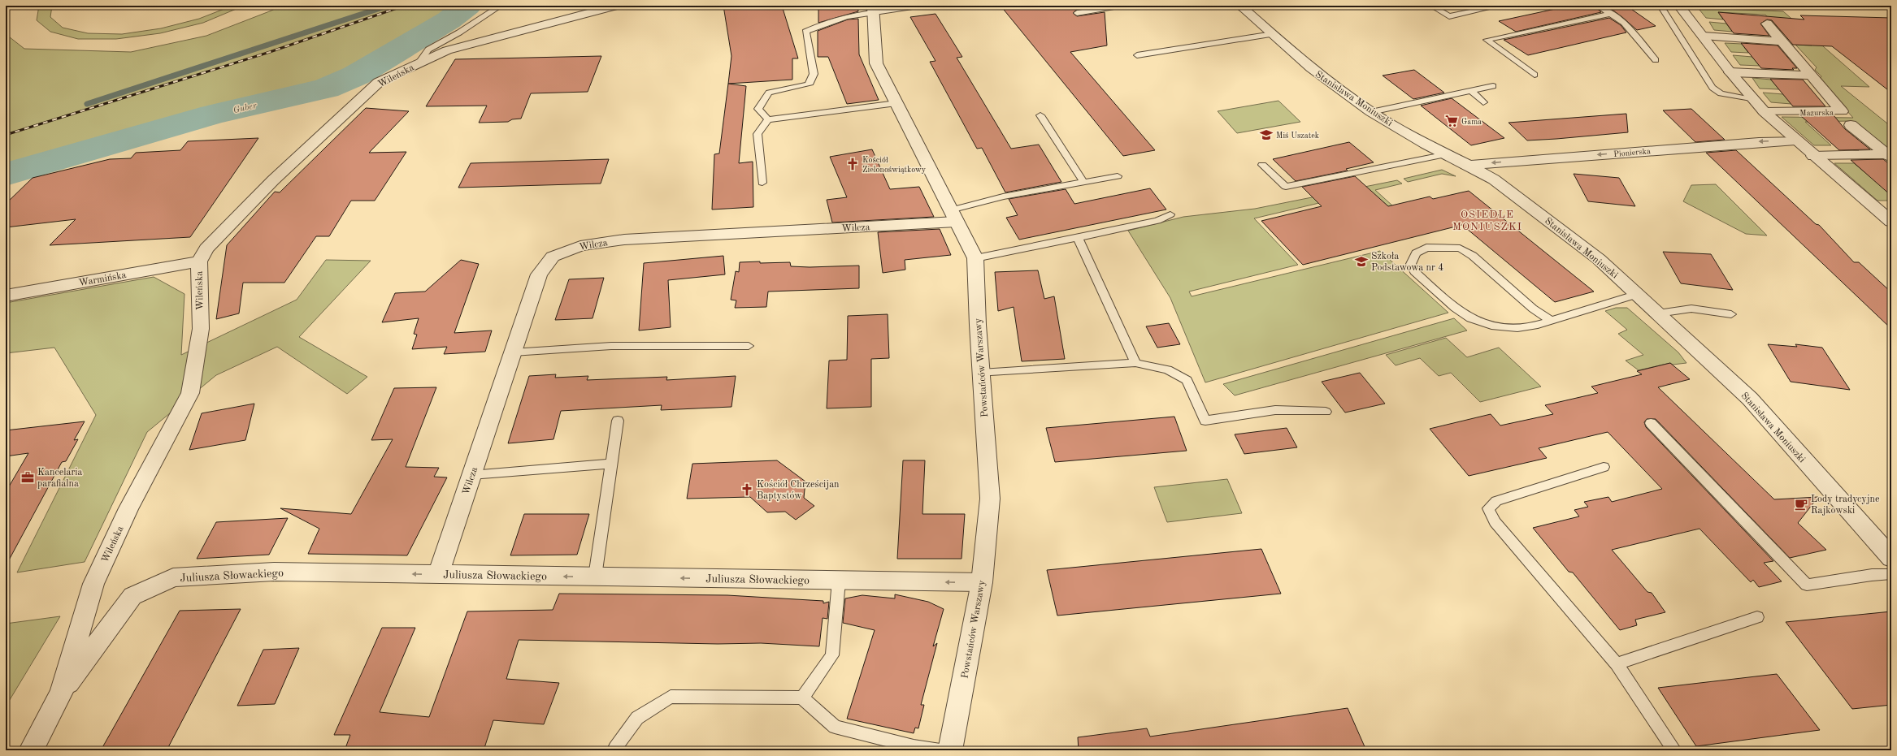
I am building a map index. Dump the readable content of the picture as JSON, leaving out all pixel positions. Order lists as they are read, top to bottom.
{
  "streets": {
    "street": [
      "Wileńska",
      "Stanisława Moniuszki",
      "Mazurska",
      "Pionierska",
      "Wilcza",
      "Warmińska",
      "Powstańców Warszawy",
      "Juliusza Słowackiego"
    ]
  },
  "crossings": [
    ["Wileńska", "Warmińska"],
    ["Wileńska", "Juliusza Słowackiego"],
    ["Stanisława Moniuszki", "Pionierska"],
    ["Wilcza", "Powstańców Warszawy"],
    ["Wilcza", "Juliusza Słowackiego"],
    ["Powstańców Warszawy", "Juliusza Słowackiego"]
  ],
  "one_way": ["Juliusza Słowackiego"],
  "districts": ["OSIEDLE MONIUSZKI"],
  "water": ["Guber"],
  "places": {
    "supermarket": ["Gama"],
    "school or university": ["Miś Uszatek", "Szkoła Podstawowa nr 4"],
    "church": ["Kościół Zielonoświątkowy", "Kościół Chrześcijan Baptystów"],
    "office": ["Kancelaria parafialna"],
    "cafe": ["Lody tradycyjne Rajkowski"]
  }
}
